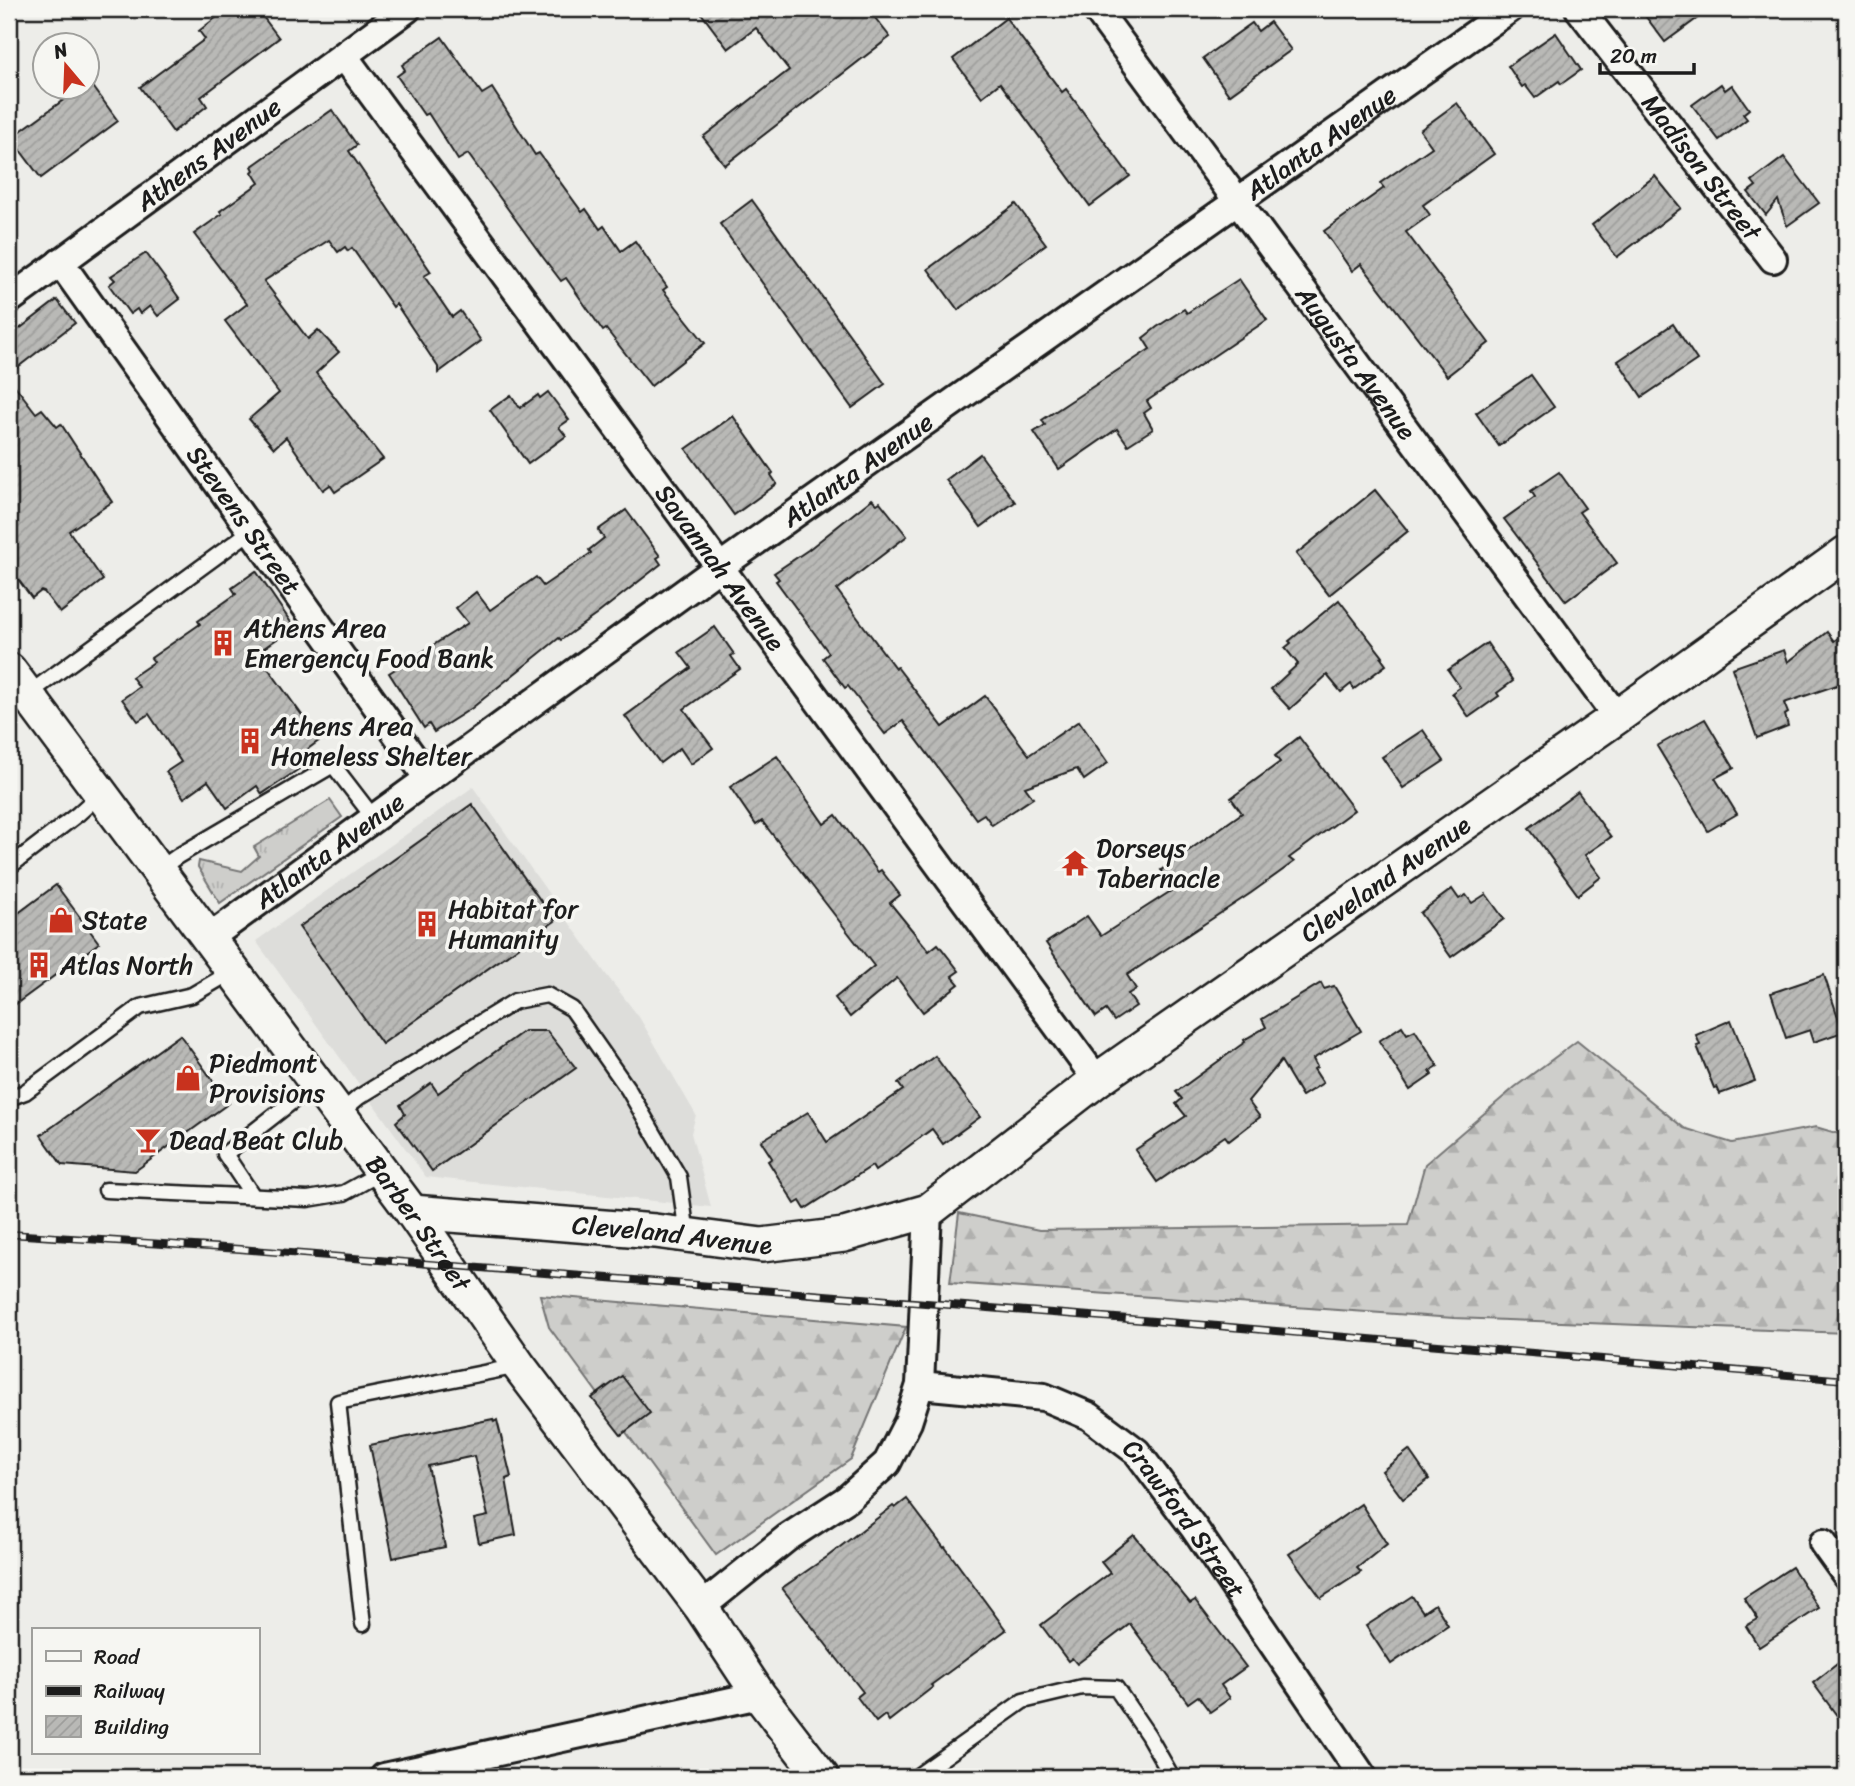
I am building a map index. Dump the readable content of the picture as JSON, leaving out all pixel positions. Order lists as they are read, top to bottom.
{
  "streets": {
    "street": [
      "Atlanta Avenue",
      "Athens Avenue",
      "Madison Street",
      "Augusta Avenue",
      "Stevens Street",
      "Savannah Avenue",
      "Cleveland Avenue",
      "Barber Street",
      "Crawford Street"
    ]
  },
  "crossings": [
    ["Atlanta Avenue", "Augusta Avenue"],
    ["Atlanta Avenue", "Stevens Street"],
    ["Atlanta Avenue", "Savannah Avenue"],
    ["Atlanta Avenue", "Barber Street"],
    ["Athens Avenue", "Stevens Street"],
    ["Athens Avenue", "Savannah Avenue"],
    ["Augusta Avenue", "Cleveland Avenue"],
    ["Savannah Avenue", "Cleveland Avenue"],
    ["Cleveland Avenue", "Barber Street"]
  ],
  "places": {
    "building": [
      "Athens Area Emergency Food Bank",
      "Athens Area Homeless Shelter",
      "Habitat for Humanity",
      "Atlas North"
    ],
    "temple": ["Dorseys Tabernacle"],
    "shop": ["State", "Piedmont Provisions"],
    "bar": ["Dead Beat Club"]
  },
  "legend": ["Road", "Railway", "Building"],
  "scale_bar": "20 m",
  "north": "top"
}
